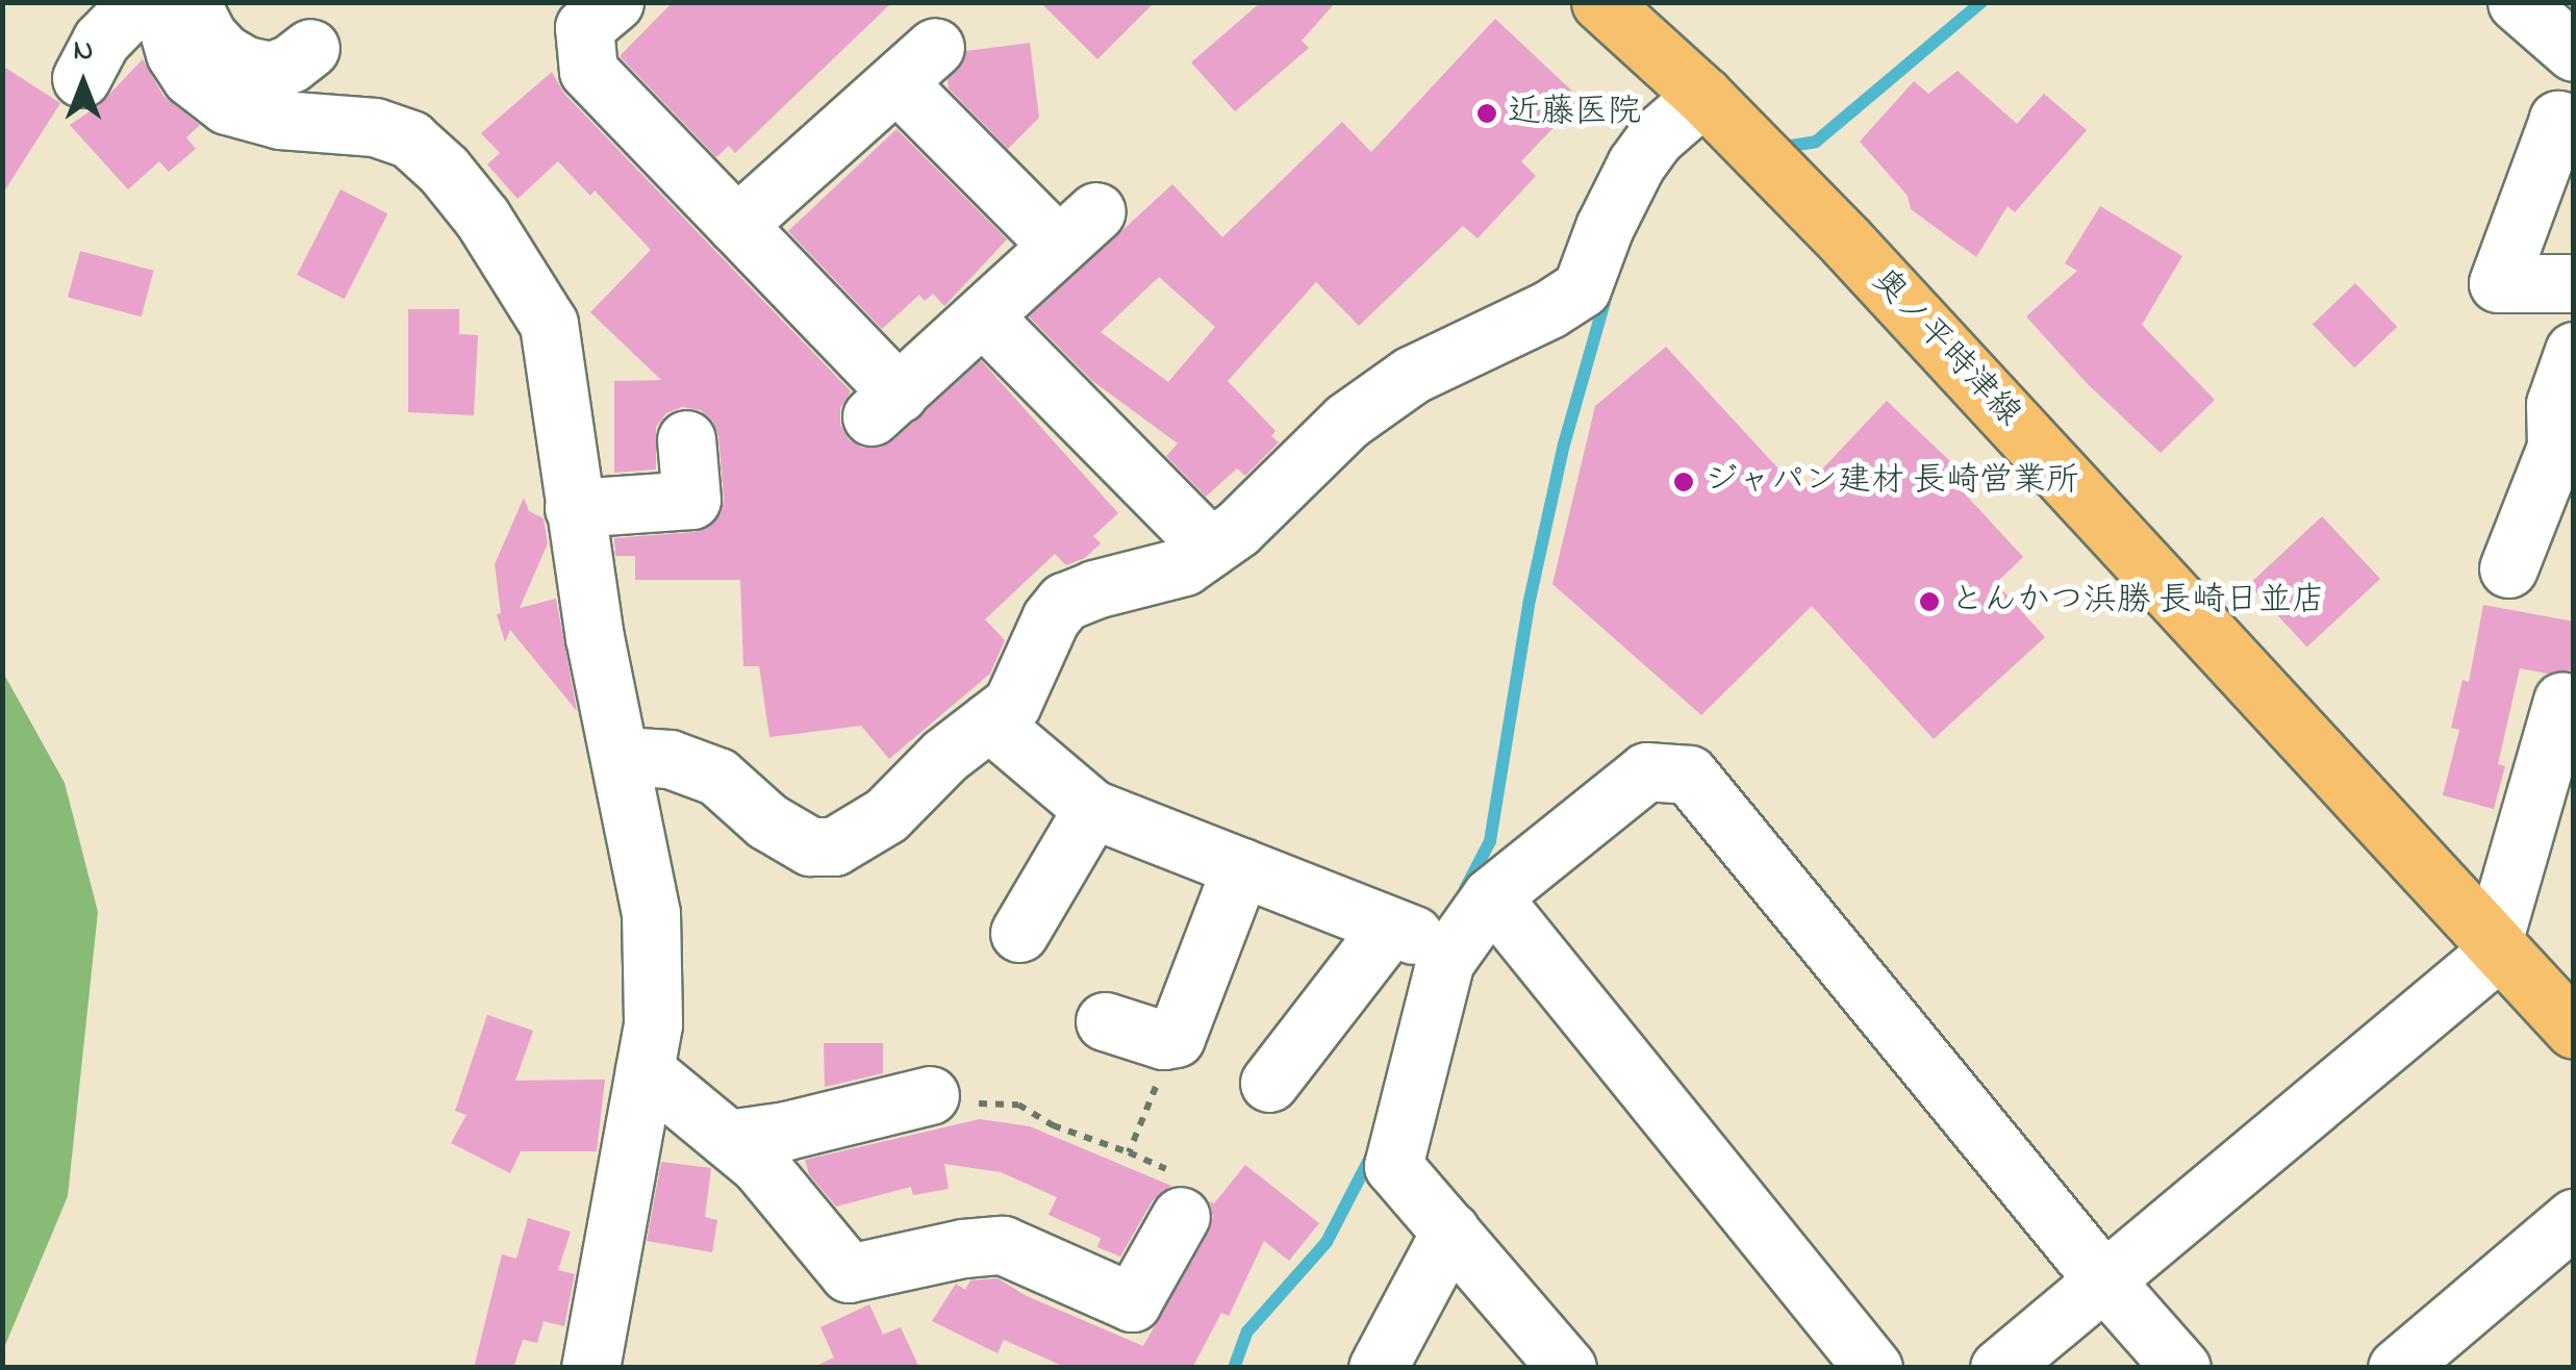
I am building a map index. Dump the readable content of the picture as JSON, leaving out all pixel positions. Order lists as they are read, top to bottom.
{
  "streets": {
    "main road": ["奥ノ平時津線"]
  },
  "places": ["近藤医院", "ジャパン建材 長崎営業所", "とんかつ浜勝 長崎日並店"],
  "north": "top"
}
